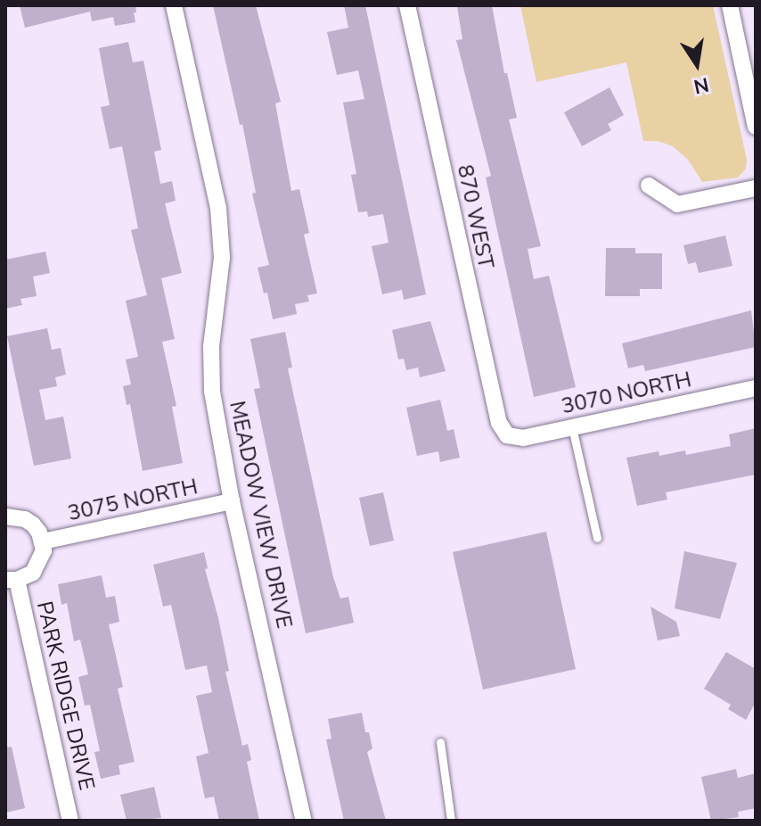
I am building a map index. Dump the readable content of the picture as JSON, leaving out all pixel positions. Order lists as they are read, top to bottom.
{
  "streets": {
    "street": [
      "870 WEST",
      "3070 NORTH",
      "3075 NORTH",
      "MEADOW VIEW DRIVE",
      "PARK RIDGE DRIVE"
    ]
  },
  "crossings": [
    ["870 WEST", "3070 NORTH"],
    ["3075 NORTH", "MEADOW VIEW DRIVE"]
  ],
  "north": "bottom"
}
